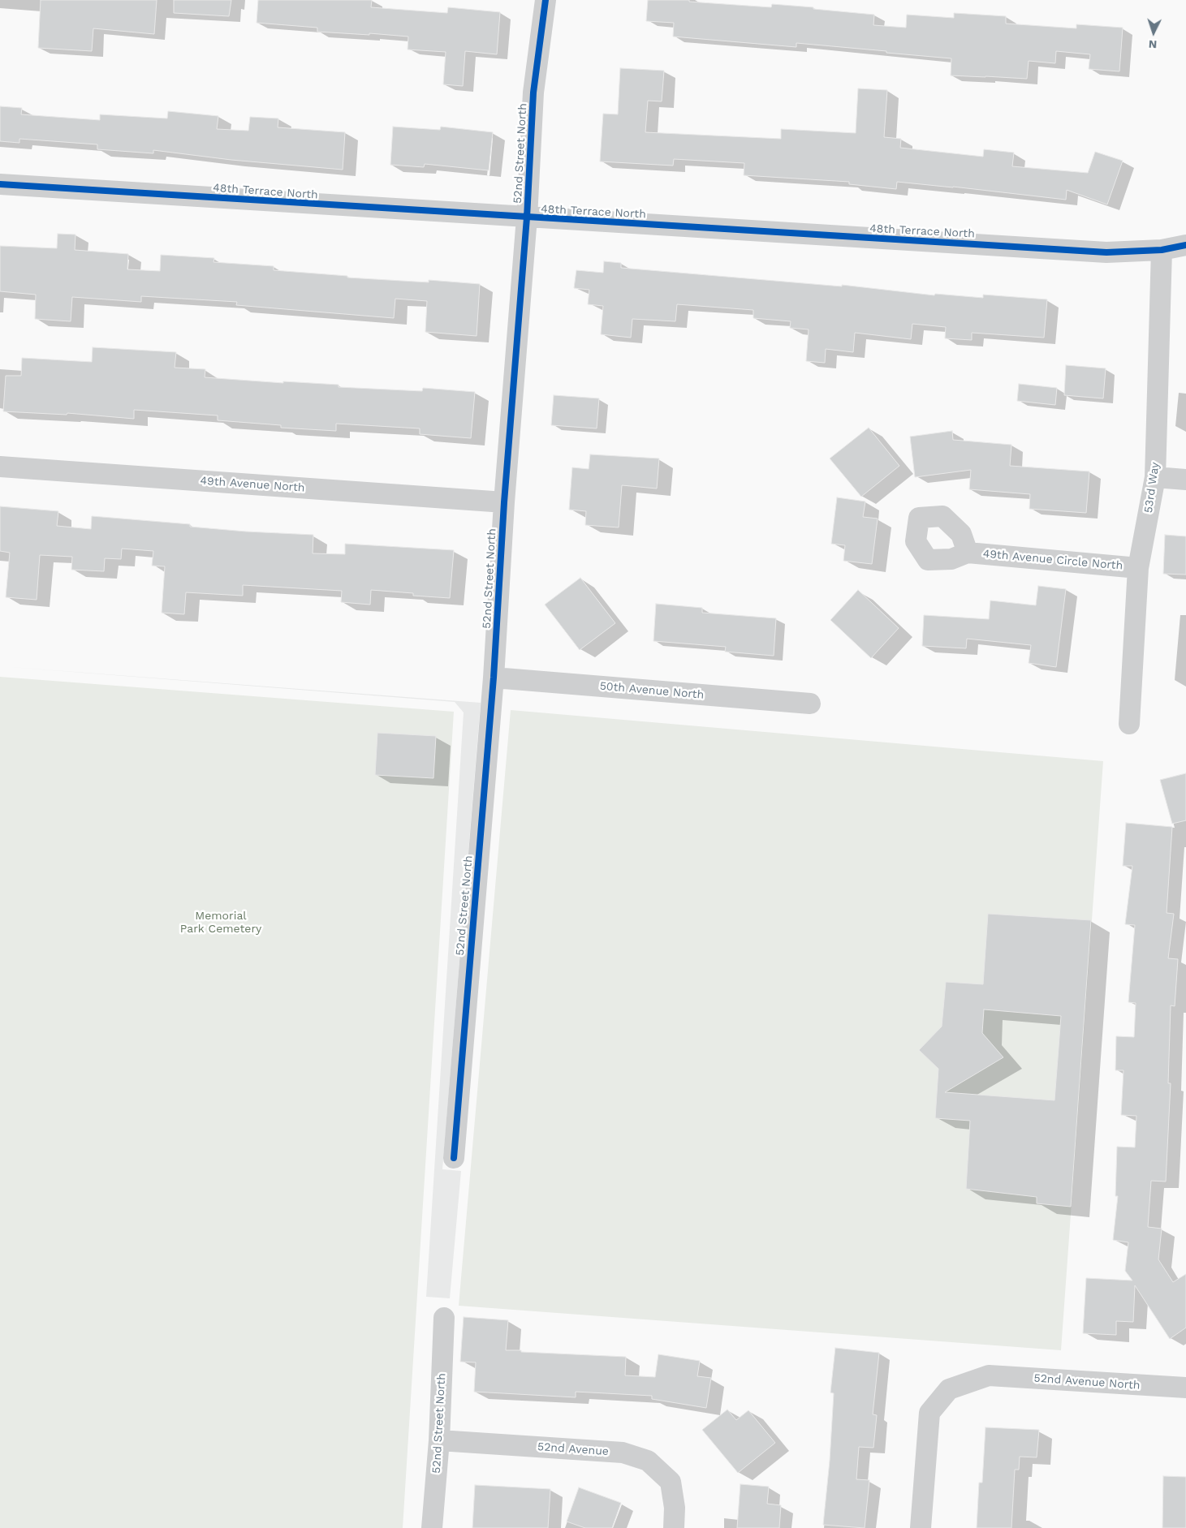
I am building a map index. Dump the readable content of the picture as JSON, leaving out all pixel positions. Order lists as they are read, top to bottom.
{
  "streets": {
    "street": [
      "52nd Street North",
      "48th Terrace North",
      "49th Avenue North",
      "53rd Way",
      "49th Avenue Circle North",
      "50th Avenue North",
      "52nd Avenue North",
      "52nd Avenue"
    ]
  },
  "crossings": [
    ["52nd Street North", "48th Terrace North"],
    ["52nd Street North", "49th Avenue North"],
    ["52nd Street North", "50th Avenue North"],
    ["52nd Street North", "52nd Avenue"],
    ["48th Terrace North", "53rd Way"],
    ["53rd Way", "49th Avenue Circle North"]
  ],
  "parks": ["Memorial Park Cemetery"],
  "north": "bottom"
}
